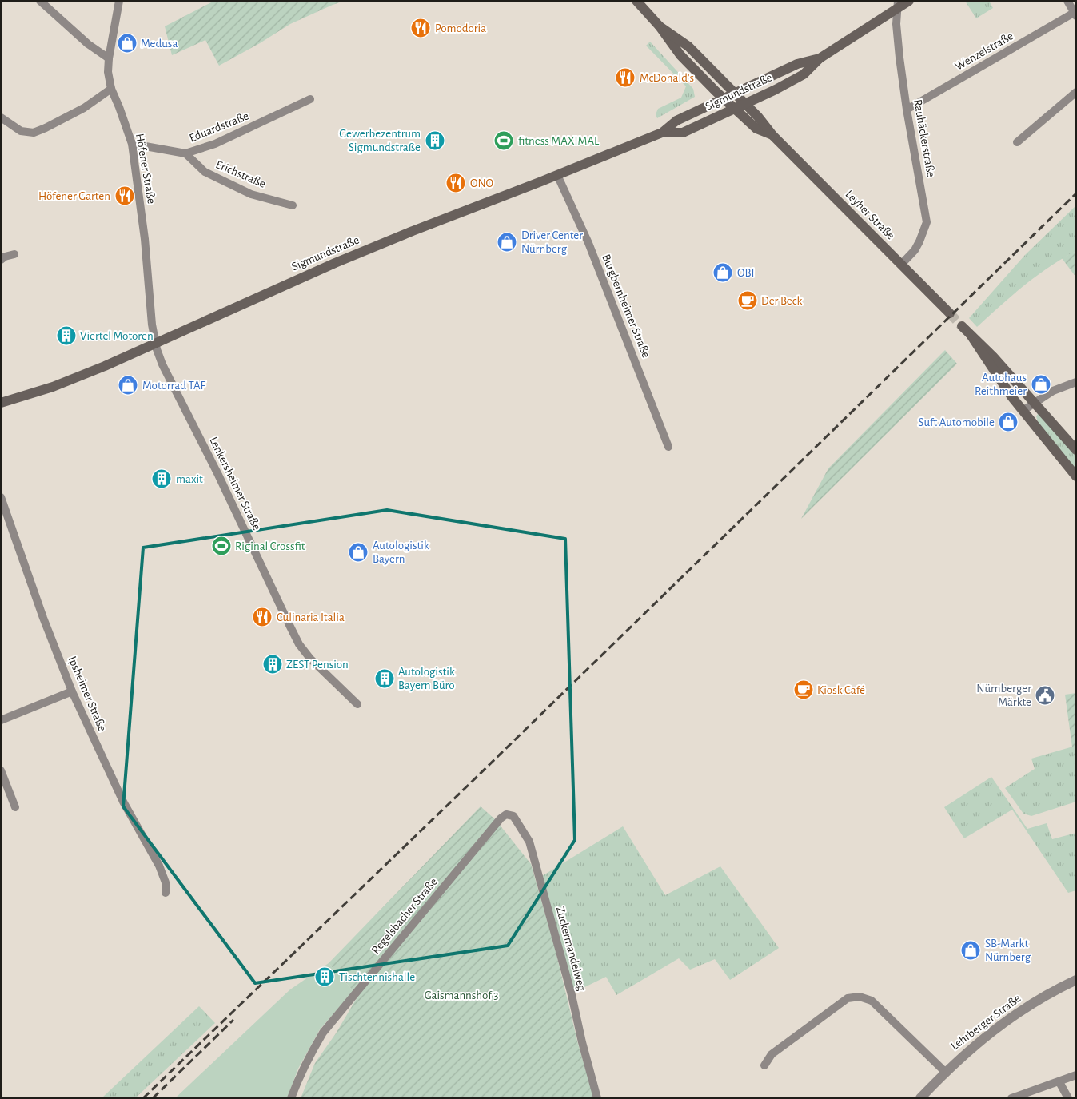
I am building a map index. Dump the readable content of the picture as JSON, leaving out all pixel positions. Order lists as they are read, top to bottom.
{
  "streets": {
    "main road": ["Sigmundstraße", "Leyher Straße"],
    "street": [
      "Wenzelstraße",
      "Eduardstraße",
      "Rauhäckerstraße",
      "Höfener Straße",
      "Erichstraße",
      "Burgbernheimer Straße",
      "Lenkersheimer Straße",
      "Ipsheimer Straße",
      "Regelsbacher Straße",
      "Zuckermandelweg",
      "Lehrberger Straße"
    ]
  },
  "crossings": [
    ["Wenzelstraße", "Rauhäckerstraße"],
    ["Sigmundstraße", "Rauhäckerstraße"],
    ["Sigmundstraße", "Höfener Straße"],
    ["Sigmundstraße", "Leyher Straße"],
    ["Sigmundstraße", "Burgbernheimer Straße"],
    ["Sigmundstraße", "Lenkersheimer Straße"],
    ["Eduardstraße", "Höfener Straße"],
    ["Eduardstraße", "Erichstraße"],
    ["Rauhäckerstraße", "Leyher Straße"],
    ["Höfener Straße", "Lenkersheimer Straße"],
    ["Regelsbacher Straße", "Zuckermandelweg"]
  ],
  "parks": ["Gaismannshof 3"],
  "places": {
    "restaurant": [
      "Pomodoria",
      "McDonald's",
      "ONO",
      "Höfener Garten",
      "Culinaria Italia"
    ],
    "shop": [
      "Medusa",
      "Driver Center Nürnberg",
      "OBI",
      "Autohaus Reithmeier",
      "Motorrad TAF",
      "Suft Automobile",
      "Autologistik Bayern",
      "SB-Markt Nürnberg"
    ],
    "building": [
      "Gewerbezentrum Sigmundstraße",
      "Viertel Motoren",
      "maxit",
      "ZEST Pension",
      "Autologistik Bayern Büro",
      "Tischtennishalle"
    ],
    "sports": ["fitness MAXIMAL", "Riginal Crossfit"],
    "cafe": ["Der Beck", "Kiosk Café"],
    "public building": ["Nürnberger Märkte"]
  }
}
